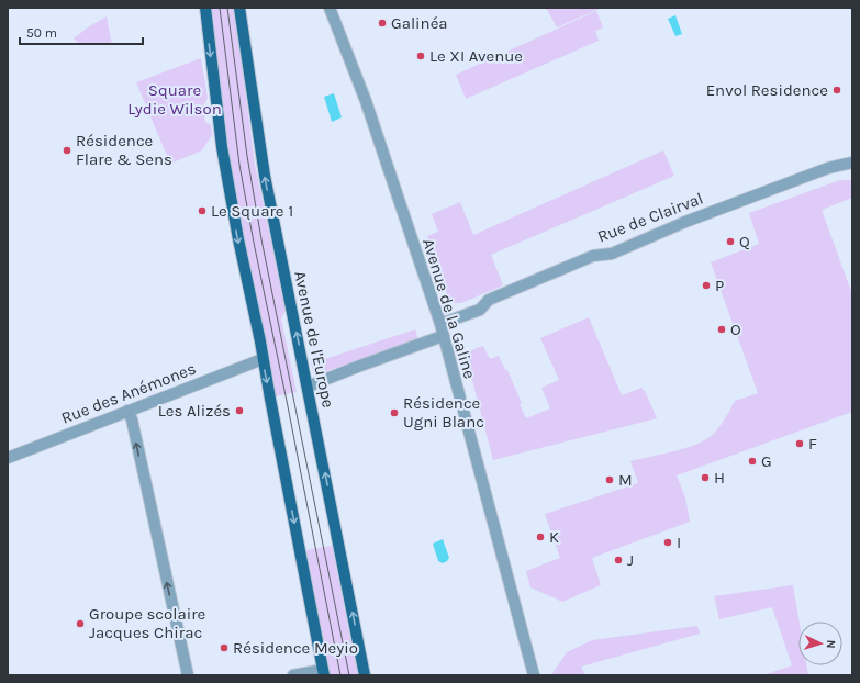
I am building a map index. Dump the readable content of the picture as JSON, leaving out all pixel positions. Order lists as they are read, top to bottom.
{
  "streets": {
    "main road": ["Avenue de l'Europe"],
    "street": ["Rue de Clairval", "Avenue de la Galine", "Rue des Anémones"]
  },
  "crossings": [
    ["Rue de Clairval", "Avenue de la Galine"]
  ],
  "parks": ["Square Lydie Wilson"],
  "places": [
    "Galinéa",
    "Le XI Avenue",
    "Envol Residence",
    "Résidence Flare & Sens",
    "Le Square 1",
    "Q",
    "P",
    "O",
    "Les Alizés",
    "Résidence Ugni Blanc",
    "F",
    "G",
    "H",
    "M",
    "K",
    "I",
    "J",
    "Groupe scolaire Jacques Chirac",
    "Résidence Meyio"
  ],
  "scale_bar": "50 m",
  "north": "right"
}
